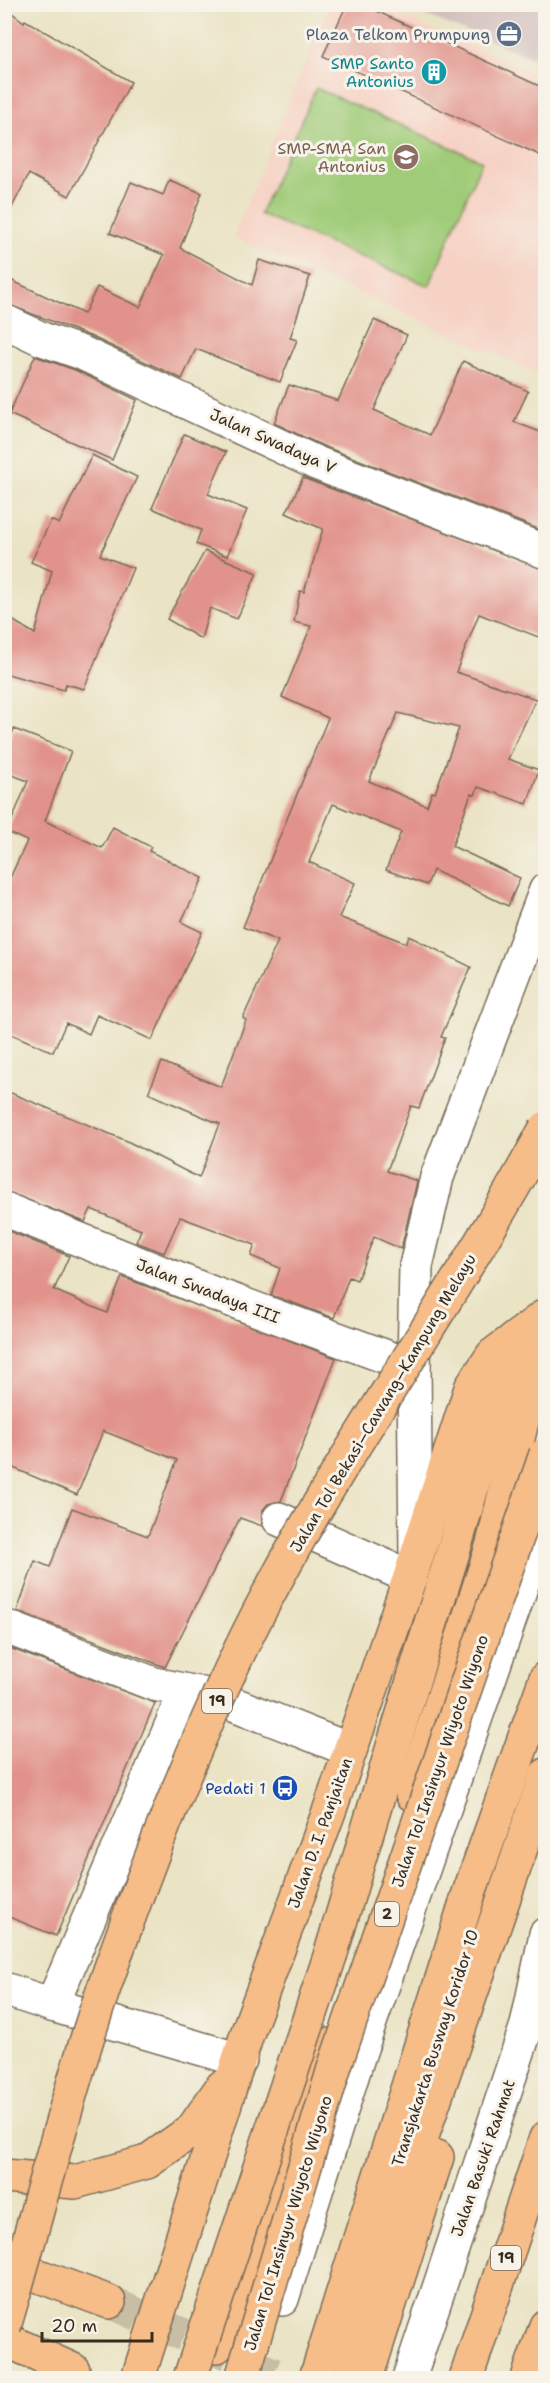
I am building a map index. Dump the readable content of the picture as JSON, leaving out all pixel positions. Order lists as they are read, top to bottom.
{
  "streets": {
    "main road": [
      "Jalan Tol Bekasi–Cawang–Kampung Melayu",
      "19",
      "Jalan Tol Insinyur Wiyoto Wiyono",
      "Jalan D. I. Panjaitan",
      "2"
    ],
    "street": [
      "Jalan Swadaya V",
      "Jalan Swadaya III",
      "Transjakarta Busway Koridor 10",
      "Jalan Basuki Rahmat"
    ]
  },
  "places": {
    "office": ["Plaza Telkom Prumpung"],
    "building": ["SMP Santo Antonius"],
    "school or university": ["SMP-SMA San Antonius"],
    "bus stop": ["Pedati 1"]
  },
  "scale_bar": "20 m"
}
